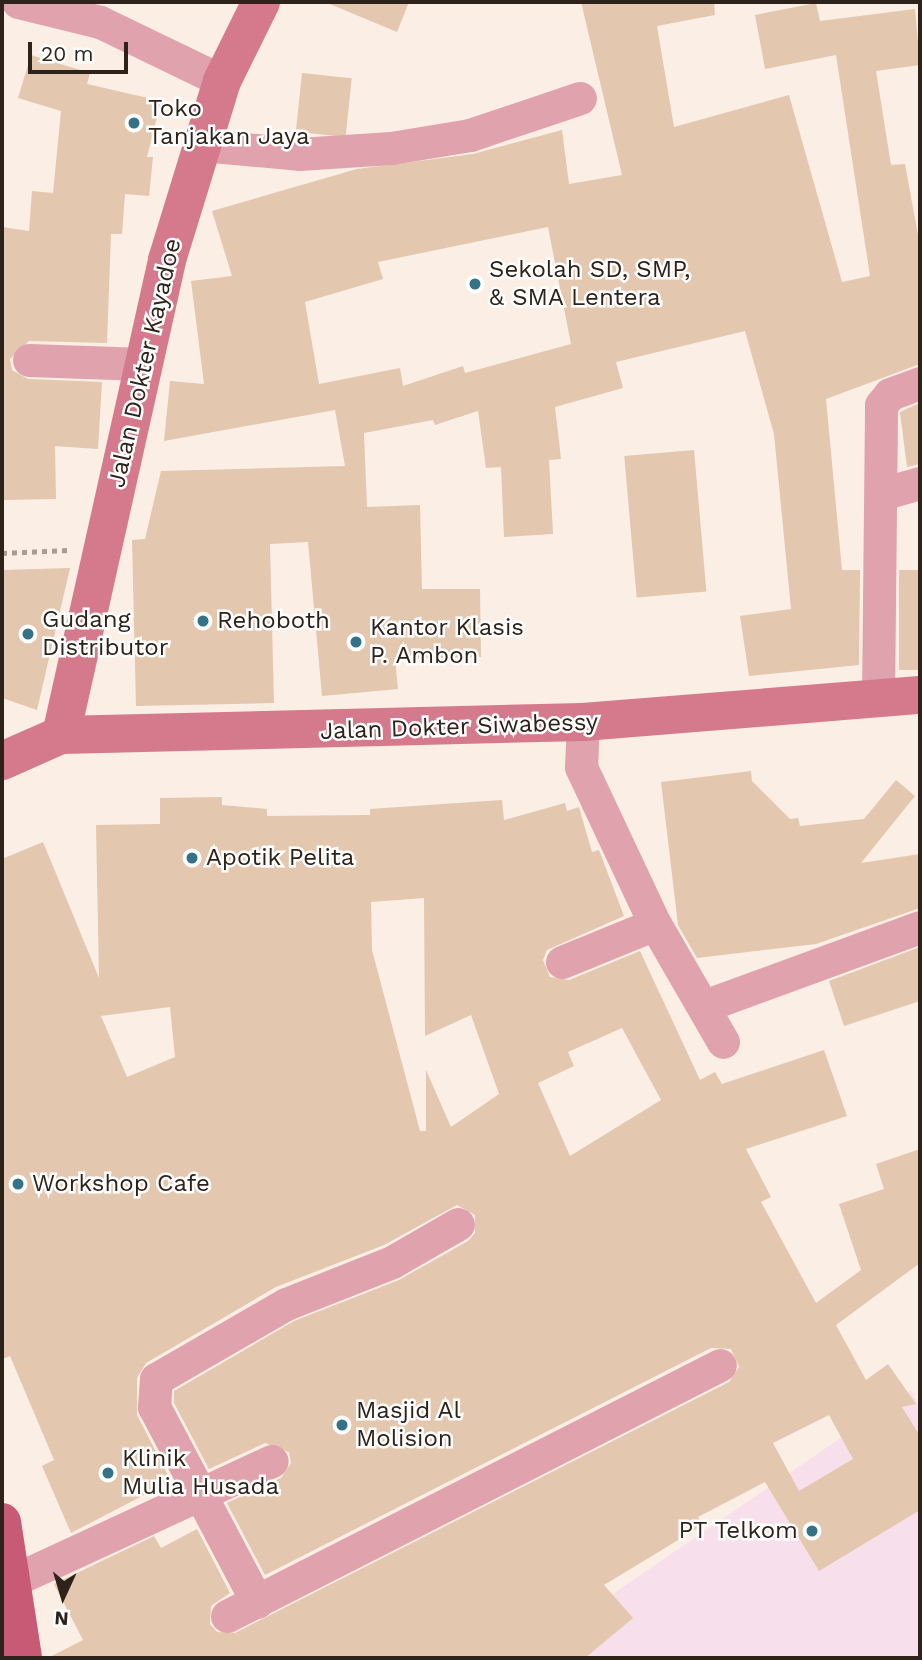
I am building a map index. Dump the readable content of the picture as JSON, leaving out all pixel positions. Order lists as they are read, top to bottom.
{
  "streets": {
    "main road": ["Jalan Dokter Kayadoe", "Jalan Dokter Siwabessy"]
  },
  "crossings": [
    ["Jalan Dokter Kayadoe", "Jalan Dokter Siwabessy"]
  ],
  "places": [
    "Toko Tanjakan Jaya",
    "Sekolah SD, SMP, & SMA Lentera",
    "Rehoboth",
    "Gudang Distributor",
    "Kantor Klasis P. Ambon",
    "Apotik Pelita",
    "Workshop Cafe",
    "Masjid Al Molision",
    "Klinik Mulia Husada",
    "PT Telkom"
  ],
  "scale_bar": "20 m",
  "north": "bottom"
}
